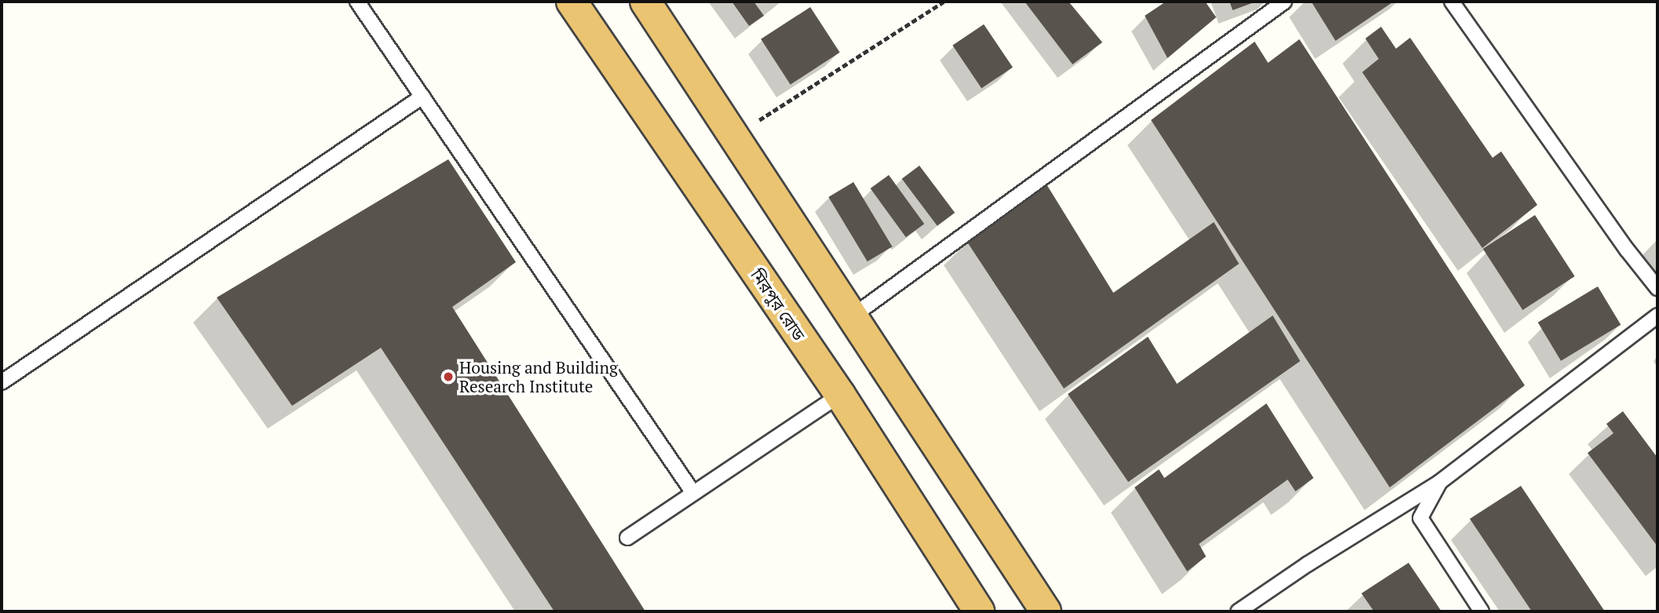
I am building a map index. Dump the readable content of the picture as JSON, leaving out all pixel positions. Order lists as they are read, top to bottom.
{
  "streets": {
    "highway": ["মিরপুর রোড"]
  },
  "places": ["Housing and Building Research Institute"]
}
